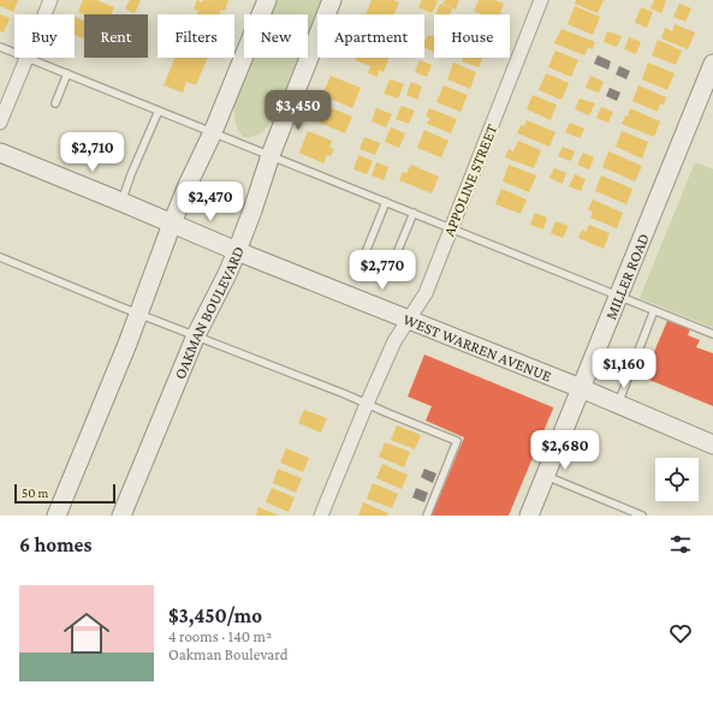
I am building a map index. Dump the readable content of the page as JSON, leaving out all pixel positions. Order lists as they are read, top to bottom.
{
  "streets": {
    "street": [
      "APPOLINE STREET",
      "MILLER ROAD",
      "OAKMAN BOULEVARD",
      "WEST WARREN AVENUE"
    ]
  },
  "crossings": [
    ["APPOLINE STREET", "WEST WARREN AVENUE"],
    ["MILLER ROAD", "WEST WARREN AVENUE"],
    ["OAKMAN BOULEVARD", "WEST WARREN AVENUE"]
  ],
  "scale_bar": "50 m",
  "page": {
    "chip": [
      "Buy",
      "Rent",
      "Filters",
      "New",
      "Apartment",
      "House"
    ],
    "price": [
      "$3,450",
      "$2,710",
      "$2,470",
      "$2,770",
      "$1,160",
      "$2,680"
    ],
    "scale": "50 m",
    "heading": "6 homes",
    "list": [
      {
        "name": "$3,450/mo",
        "note": "4 rooms · 140 m² · Oakman Boulevard"
      }
    ]
  }
}
